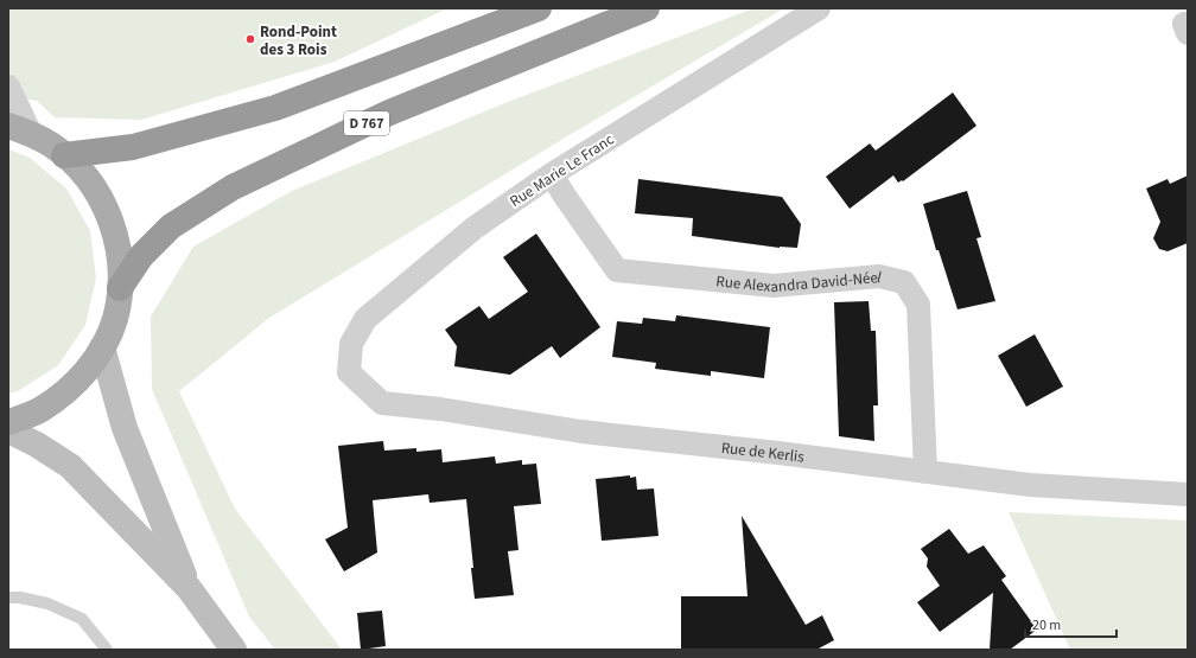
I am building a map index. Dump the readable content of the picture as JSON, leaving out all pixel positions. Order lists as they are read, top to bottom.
{
  "streets": {
    "highway": ["D 767"],
    "street": ["Rue Marie Le Franc", "Rue Alexandra David-Néel", "Rue de Kerlis"]
  },
  "crossings": [
    ["Rue Marie Le Franc", "Rue Alexandra David-Néel"],
    ["Rue Marie Le Franc", "Rue de Kerlis"],
    ["Rue Alexandra David-Néel", "Rue de Kerlis"]
  ],
  "places": ["Rond-Point des 3 Rois"],
  "scale_bar": "20 m"
}
